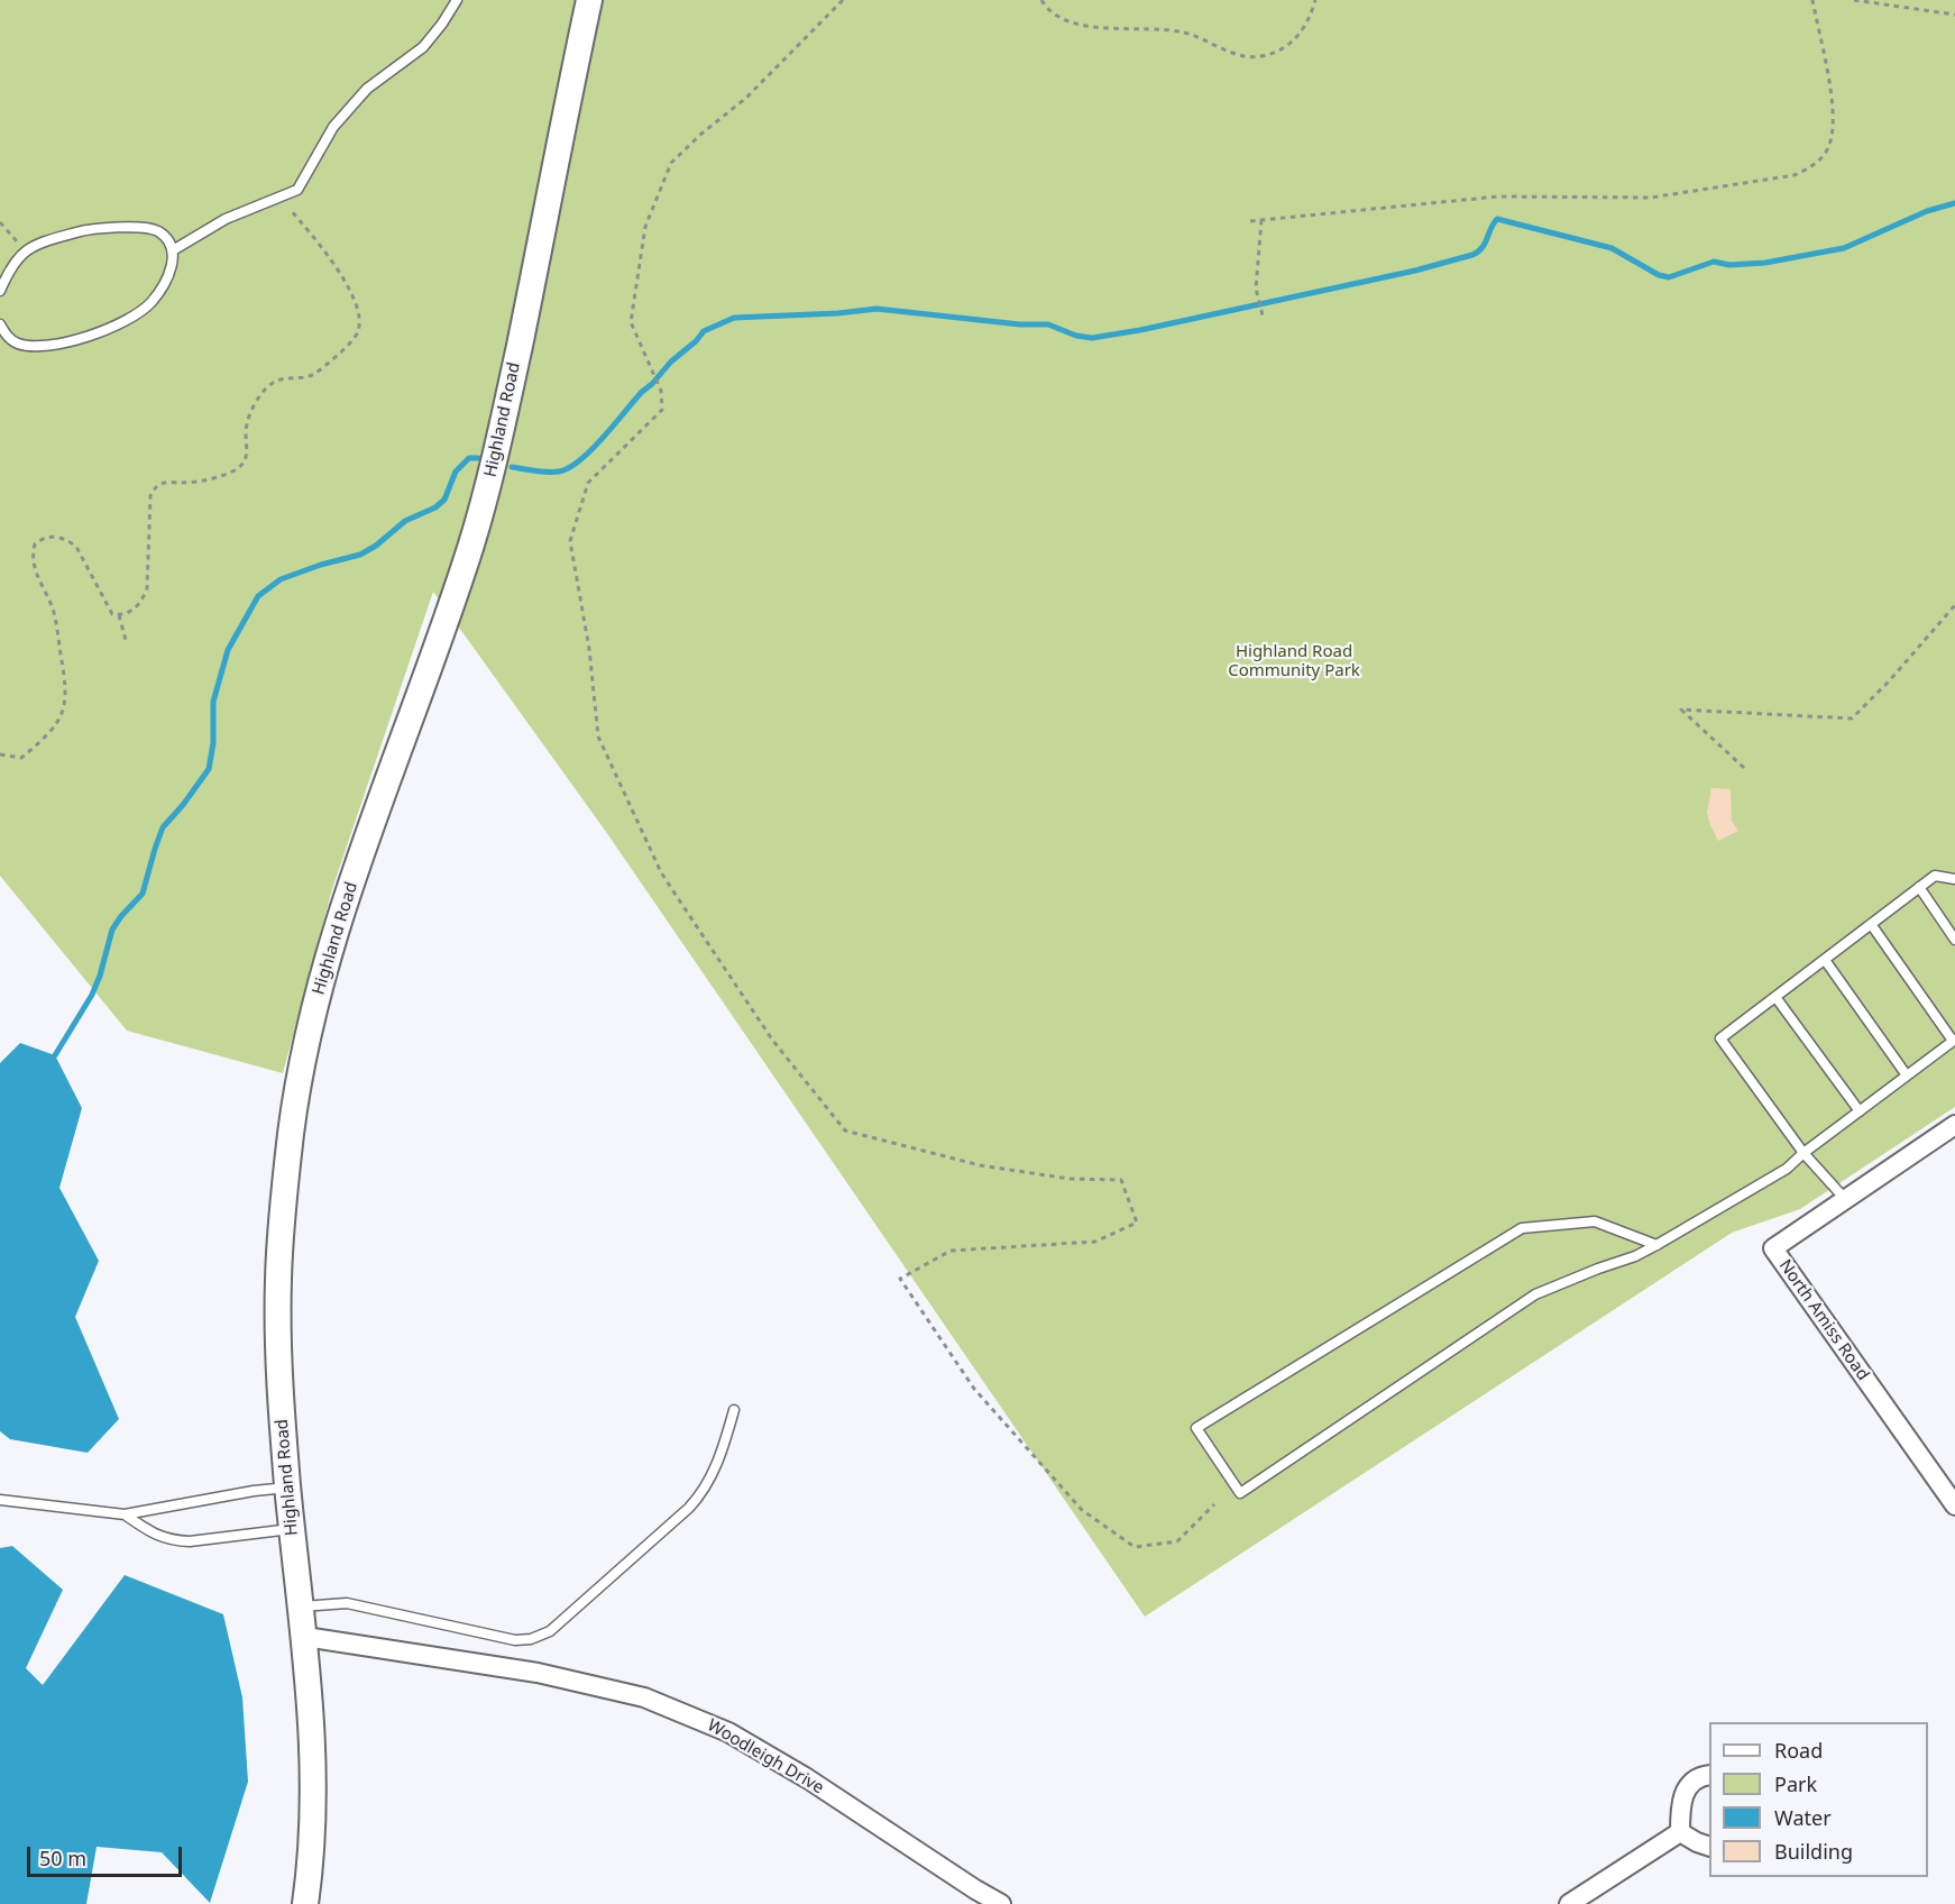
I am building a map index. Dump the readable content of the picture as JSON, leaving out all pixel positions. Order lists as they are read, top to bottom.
{
  "streets": {
    "street": ["Highland Road", "North Amiss Road", "Woodleigh Drive"]
  },
  "crossings": [
    ["Highland Road", "Woodleigh Drive"]
  ],
  "parks": ["Highland Road Community Park"],
  "legend": [
    "Road",
    "Park",
    "Water",
    "Building"
  ],
  "scale_bar": "50 m"
}
